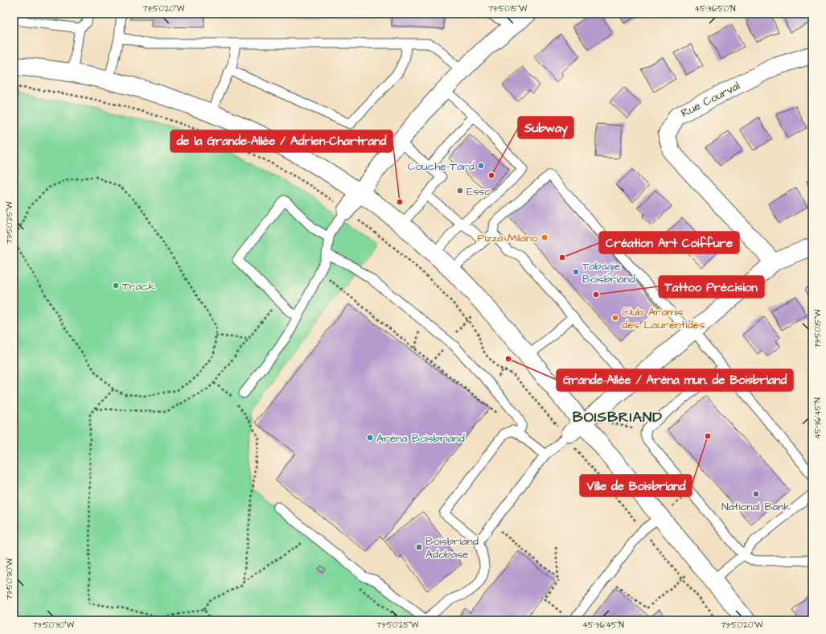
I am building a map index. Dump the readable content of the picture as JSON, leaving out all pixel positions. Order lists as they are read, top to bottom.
{
  "streets": {
    "street": ["Rue Courval"]
  },
  "districts": ["BOISBRIAND"],
  "places": [
    "Couche-Tard",
    "Subway",
    "Esso",
    "de la Grande-Allée / Adrien-Chartrand",
    "Pizza Milano",
    "Création Art Coiffure",
    "Tabagie Boisbriand",
    "Track",
    "Tattoo Précision",
    "Club Aramis des Laurentides",
    "Grande-Allée / Aréna mun. de Boisbriand",
    "Ville de Boisbriand",
    "Aréna Boisbriand",
    "National Bank",
    "Boisbriand Adobase"
  ],
  "coordinates": [
    "73°50'20\"W",
    "73°50'15\"W",
    "45°36'50\"N",
    "73°50'25\"W",
    "45°36'45\"N",
    "73°50'30\"W"
  ]
}
